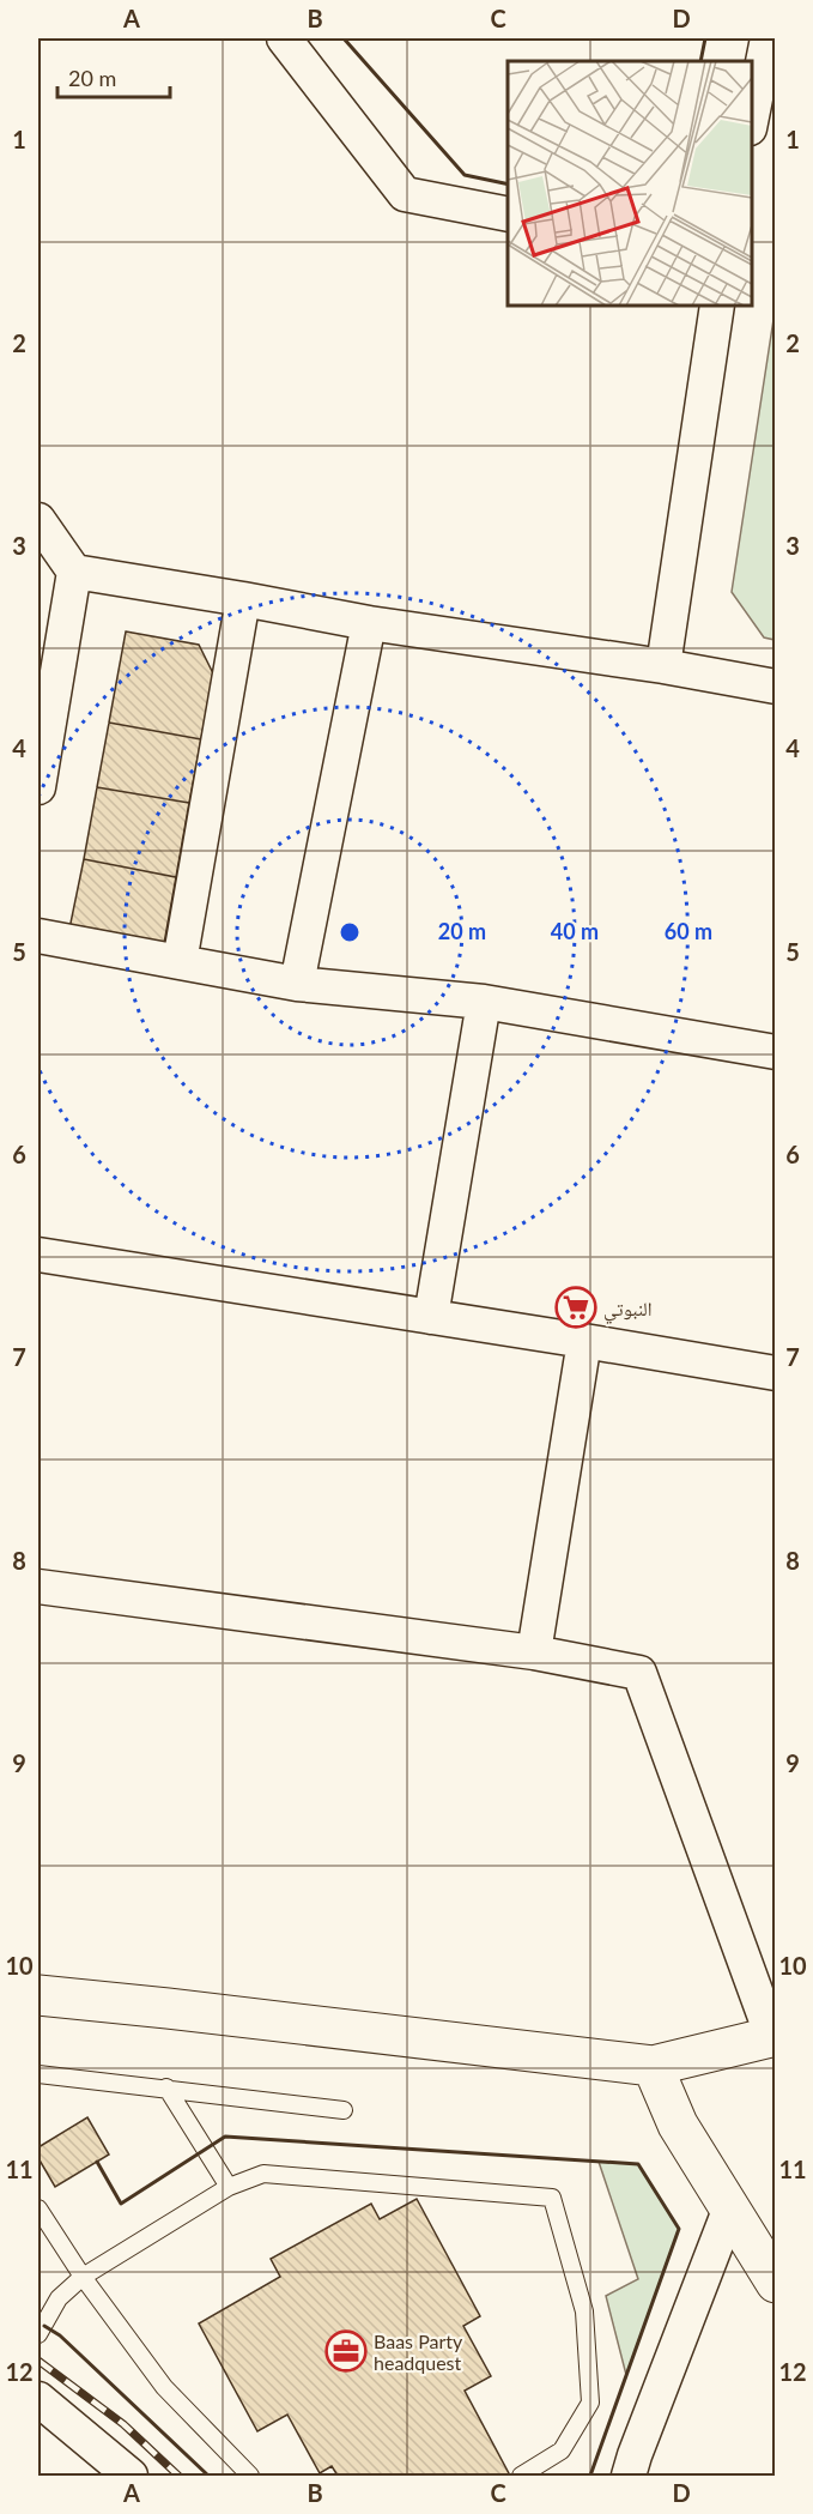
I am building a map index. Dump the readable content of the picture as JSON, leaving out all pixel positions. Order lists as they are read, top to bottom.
{
  "places": {
    "supermarket": ["النبوتي"],
    "office": ["Baas Party headquest"]
  },
  "scale_bar": "20 m",
  "grid": {
    "columns": [
      "A",
      "B",
      "C",
      "D"
    ],
    "rows": [
      "1",
      "2",
      "3",
      "4",
      "5",
      "6",
      "7",
      "8",
      "9",
      "10",
      "11",
      "12"
    ]
  },
  "rings": ["20 m", "40 m", "60 m"]
}
